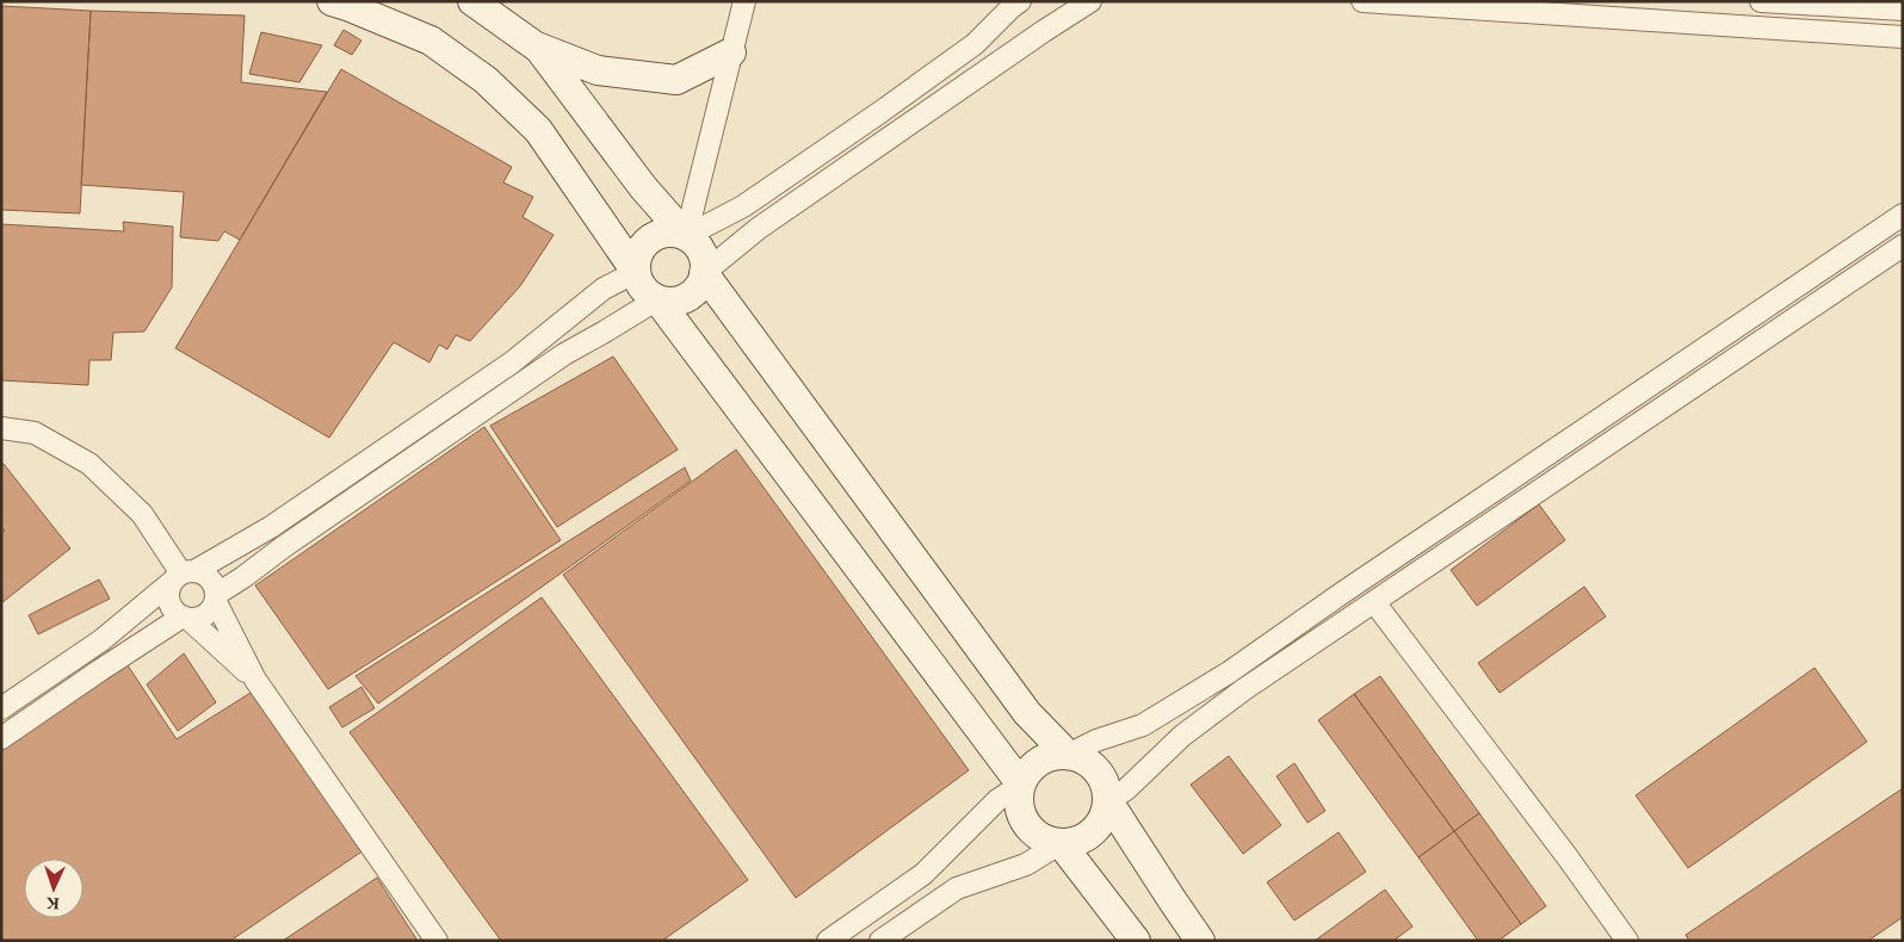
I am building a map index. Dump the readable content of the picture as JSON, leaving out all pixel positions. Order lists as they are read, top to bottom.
{
  "north": "bottom"
}
